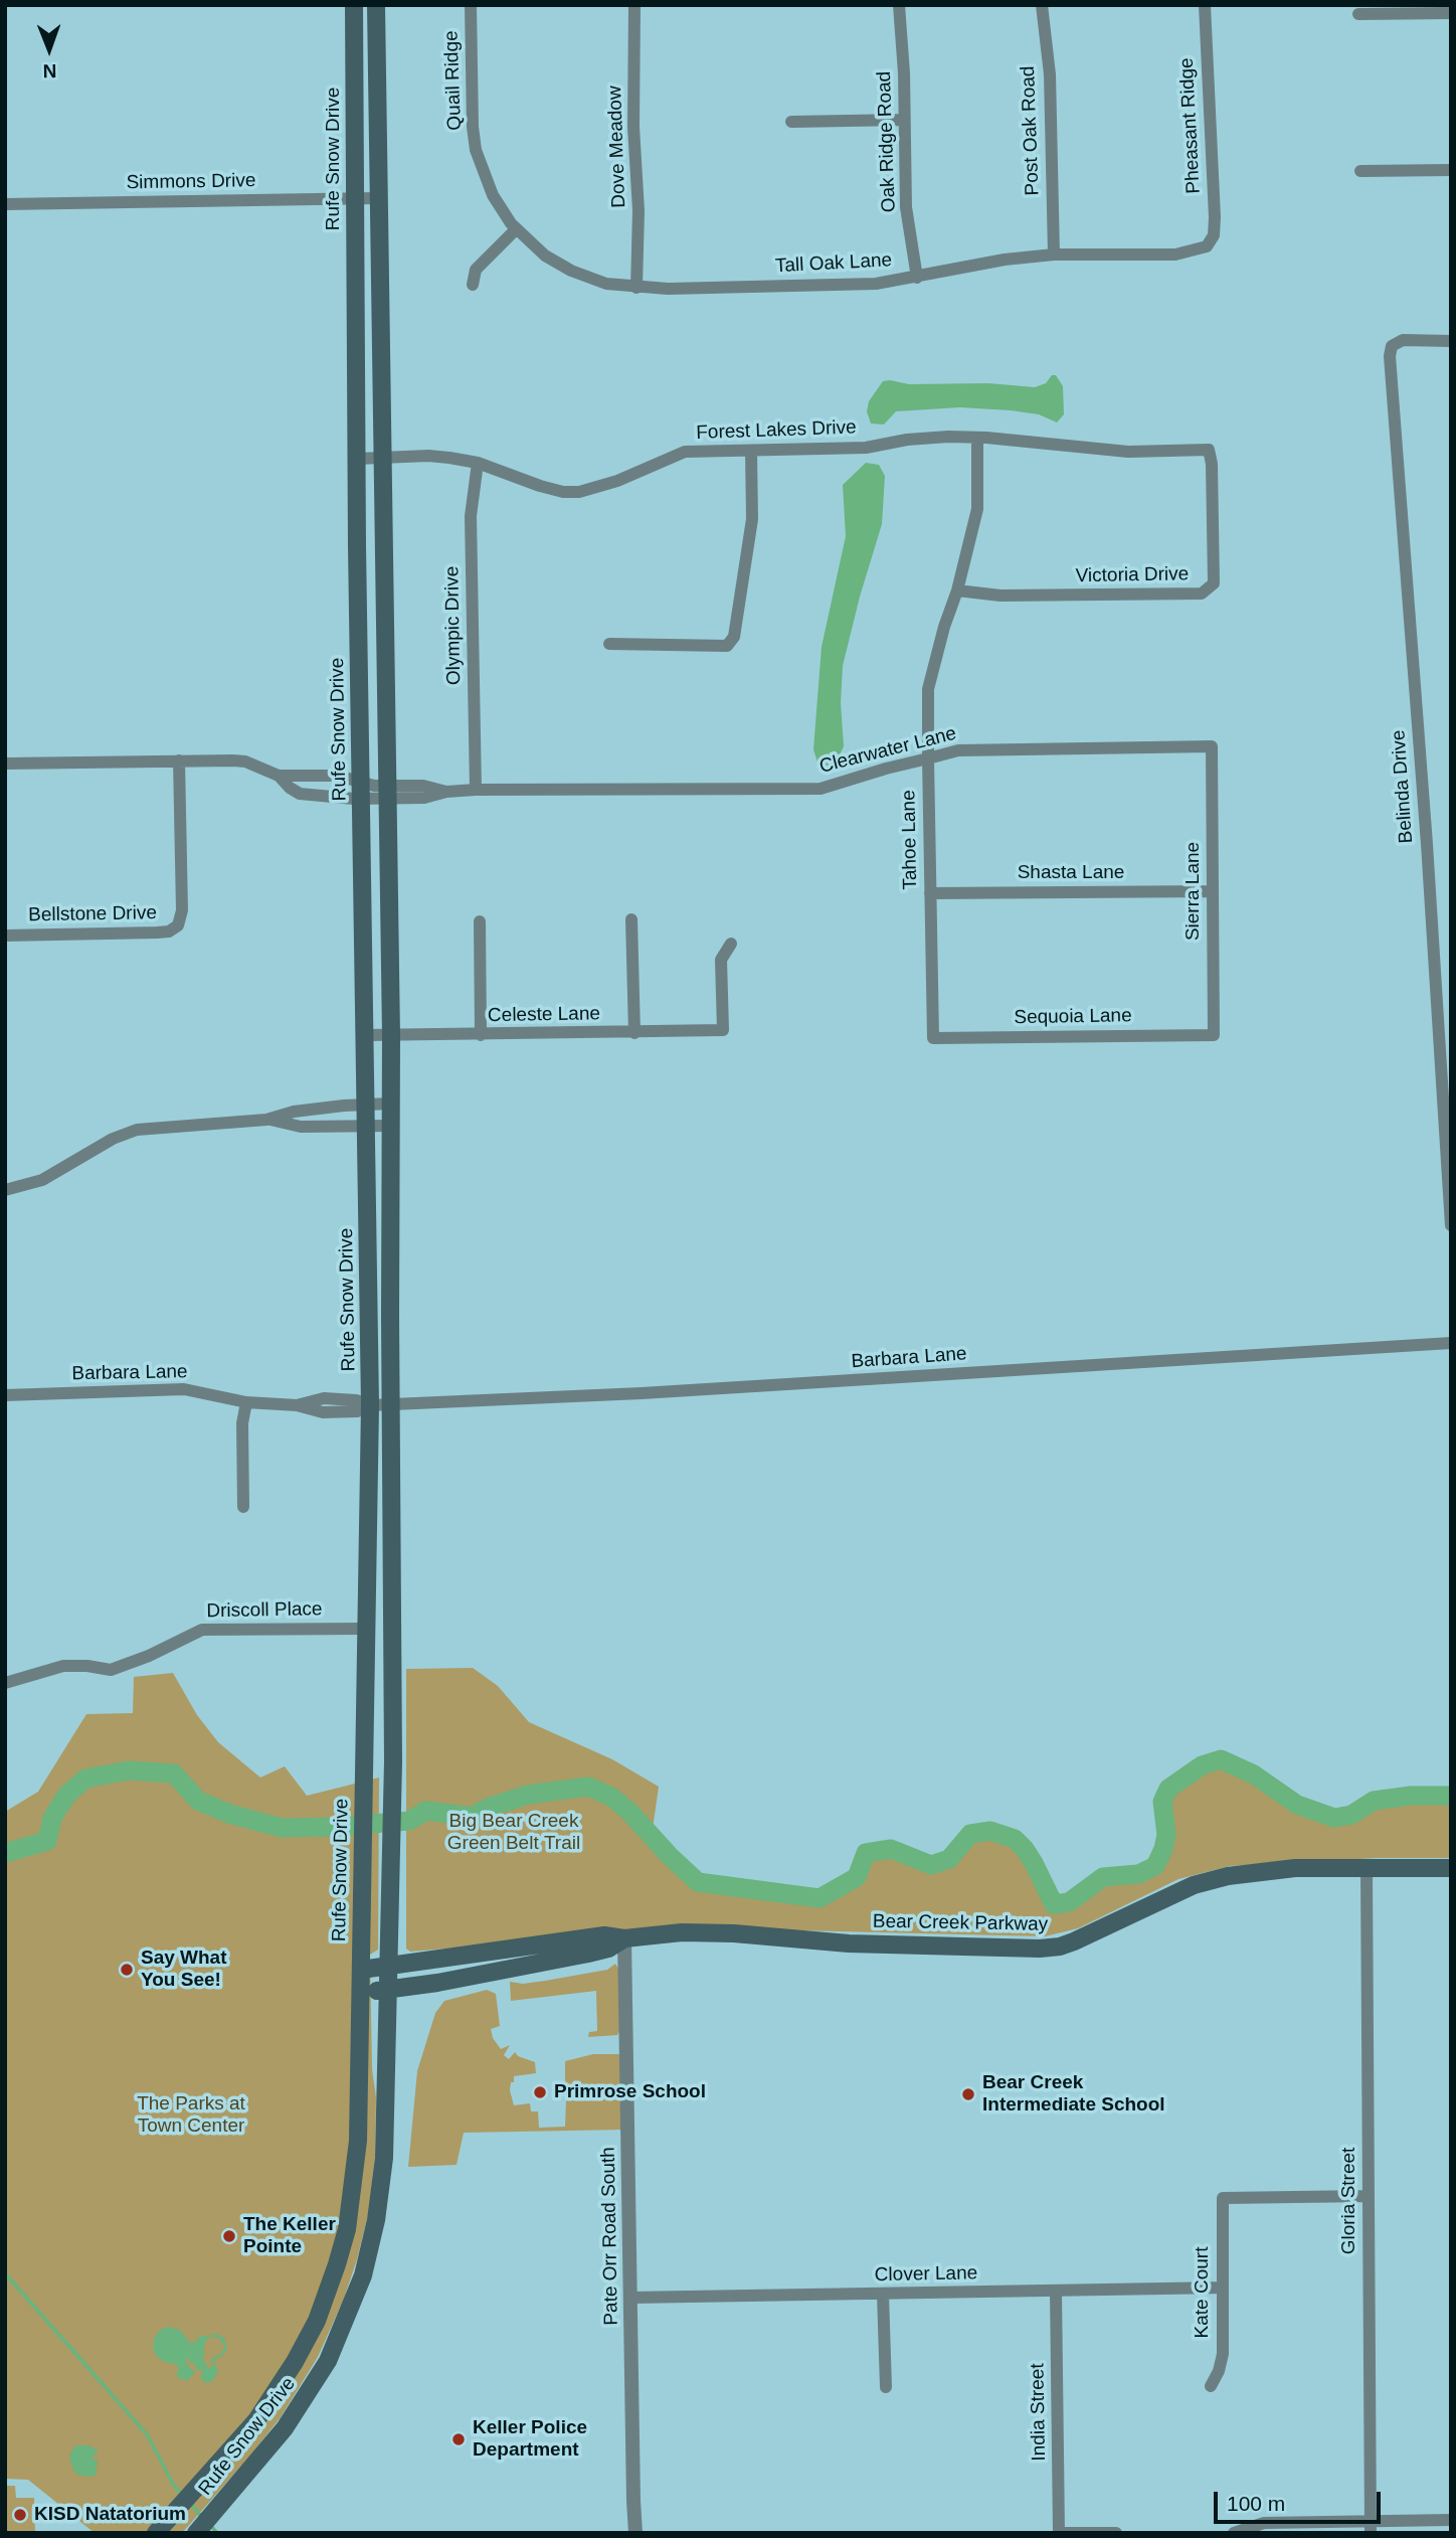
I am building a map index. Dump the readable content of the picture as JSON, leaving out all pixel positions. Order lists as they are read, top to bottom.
{
  "streets": {
    "main road": ["Rufe Snow Drive", "Bear Creek Parkway"],
    "street": [
      "Quail Ridge",
      "Pheasant Ridge",
      "Post Oak Road",
      "Oak Ridge Road",
      "Dove Meadow",
      "Simmons Drive",
      "Tall Oak Lane",
      "Forest Lakes Drive",
      "Victoria Drive",
      "Olympic Drive",
      "Clearwater Lane",
      "Belinda Drive",
      "Tahoe Lane",
      "Shasta Lane",
      "Sierra Lane",
      "Bellstone Drive",
      "Celeste Lane",
      "Sequoia Lane",
      "Barbara Lane",
      "Driscoll Place",
      "Gloria Street",
      "Pate Orr Road South",
      "Clover Lane",
      "Kate Court",
      "India Street"
    ]
  },
  "crossings": [
    ["Quail Ridge", "Tall Oak Lane"],
    ["Pheasant Ridge", "Tall Oak Lane"],
    ["Post Oak Road", "Tall Oak Lane"],
    ["Oak Ridge Road", "Tall Oak Lane"],
    ["Dove Meadow", "Tall Oak Lane"],
    ["Rufe Snow Drive", "Simmons Drive"],
    ["Rufe Snow Drive", "Forest Lakes Drive"],
    ["Rufe Snow Drive", "Clearwater Lane"],
    ["Rufe Snow Drive", "Celeste Lane"],
    ["Rufe Snow Drive", "Barbara Lane"],
    ["Rufe Snow Drive", "Driscoll Place"],
    ["Rufe Snow Drive", "Bear Creek Parkway"],
    ["Forest Lakes Drive", "Victoria Drive"],
    ["Forest Lakes Drive", "Olympic Drive"],
    ["Forest Lakes Drive", "Tahoe Lane"],
    ["Victoria Drive", "Tahoe Lane"],
    ["Olympic Drive", "Clearwater Lane"],
    ["Clearwater Lane", "Tahoe Lane"],
    ["Clearwater Lane", "Sierra Lane"],
    ["Tahoe Lane", "Shasta Lane"],
    ["Tahoe Lane", "Sequoia Lane"],
    ["Shasta Lane", "Sierra Lane"],
    ["Sierra Lane", "Sequoia Lane"],
    ["Bear Creek Parkway", "Gloria Street"],
    ["Bear Creek Parkway", "Pate Orr Road South"],
    ["Gloria Street", "Kate Court"],
    ["Pate Orr Road South", "Clover Lane"],
    ["Clover Lane", "Kate Court"],
    ["Clover Lane", "India Street"]
  ],
  "parks": ["Big Bear Creek Green Belt Trail", "The Parks at Town Center"],
  "places": [
    "Say What You See!",
    "Primrose School",
    "Bear Creek Intermediate School",
    "The Keller Pointe",
    "Keller Police Department",
    "KISD Natatorium"
  ],
  "scale_bar": "100 m",
  "north": "bottom"
}
